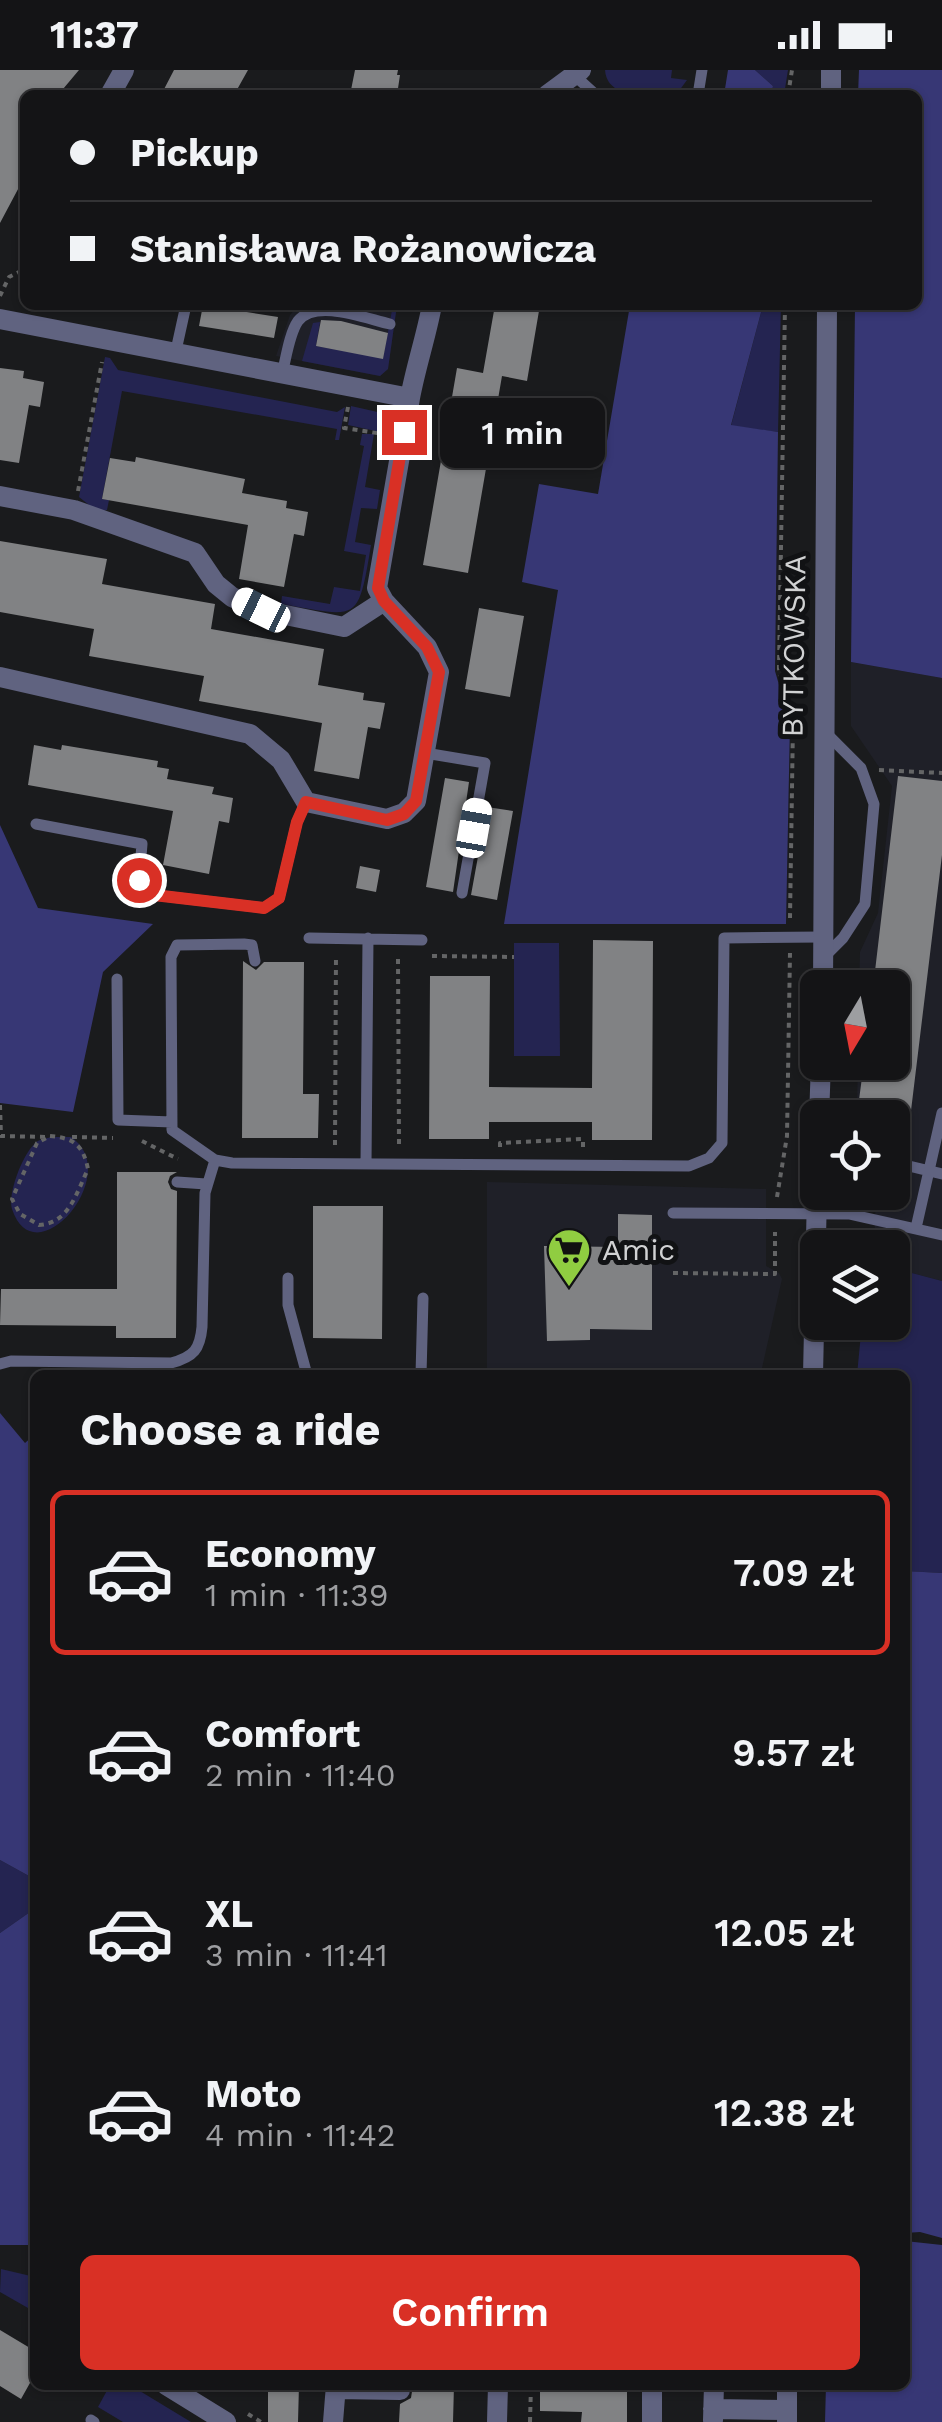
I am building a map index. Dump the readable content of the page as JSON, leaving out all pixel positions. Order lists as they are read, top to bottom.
{
  "streets": {
    "street": ["BYTKOWSKA"]
  },
  "places": {
    "supermarket": ["Amic"]
  },
  "north": "bottom",
  "page": {
    "status": "11:37",
    "banner": ["Pickup", "Stanisława Rożanowicza"],
    "bubble": "1 min",
    "heading": "Choose a ride",
    "list": [
      {
        "name": "Economy",
        "note": "1 min · 11:39",
        "value": "7.09 zł"
      },
      {
        "name": "Comfort",
        "note": "2 min · 11:40",
        "value": "9.57 zł"
      },
      {
        "name": "XL",
        "note": "3 min · 11:41",
        "value": "12.05 zł"
      },
      {
        "name": "Moto",
        "note": "4 min · 11:42",
        "value": "12.38 zł"
      }
    ],
    "buttons": "Confirm"
  }
}
